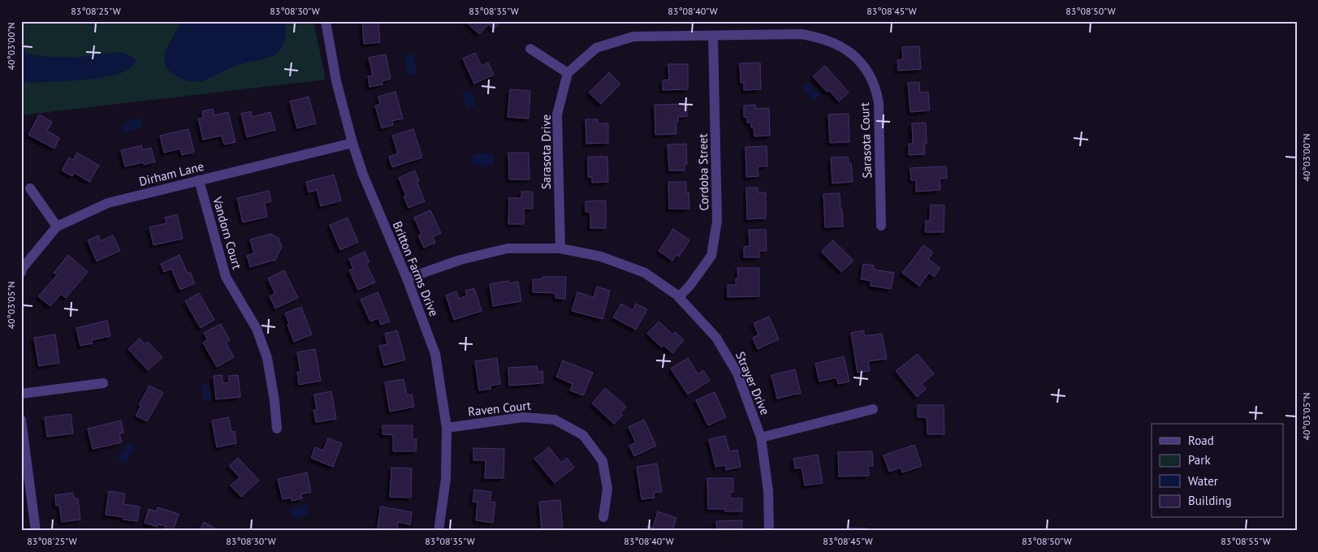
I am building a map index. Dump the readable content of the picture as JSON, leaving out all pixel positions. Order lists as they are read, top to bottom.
{
  "streets": {
    "street": [
      "Sarasota Court",
      "Sarasota Drive",
      "Cordoba Street",
      "Dirham Lane",
      "Vandorn Court",
      "Britton Farms Drive",
      "Strayer Drive",
      "Raven Court"
    ]
  },
  "crossings": [
    ["Sarasota Court", "Cordoba Street"],
    ["Sarasota Drive", "Strayer Drive"],
    ["Cordoba Street", "Strayer Drive"],
    ["Dirham Lane", "Vandorn Court"],
    ["Dirham Lane", "Britton Farms Drive"],
    ["Britton Farms Drive", "Strayer Drive"],
    ["Britton Farms Drive", "Raven Court"]
  ],
  "legend": [
    "Road",
    "Park",
    "Water",
    "Building"
  ],
  "coordinates": [
    "83°08'25\"W",
    "83°08'30\"W",
    "83°08'35\"W",
    "83°08'40\"W",
    "83°08'45\"W",
    "83°08'50\"W",
    "40°03'00\"N",
    "40°03'05\"N",
    "83°08'55\"W"
  ]
}
